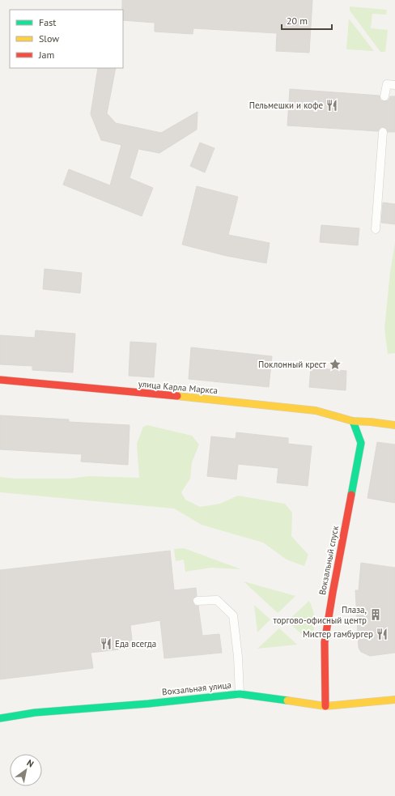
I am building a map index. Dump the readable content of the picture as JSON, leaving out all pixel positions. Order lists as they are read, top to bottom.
{
  "streets": {
    "main road": ["улица Карла Маркса", "Вокзальный спуск", "Вокзальная улица"]
  },
  "crossings": [
    ["улица Карла Маркса", "Вокзальный спуск"],
    ["Вокзальный спуск", "Вокзальная улица"]
  ],
  "places": {
    "restaurant": ["Пельмешки и кофе", "Мистер гамбургер", "Еда всегда"],
    "place": ["Поклонный крест"],
    "building": ["Плаза, торгово-офисный центр"]
  },
  "legend": ["Fast", "Slow", "Jam"],
  "scale_bar": "20 m",
  "north": "top right"
}
